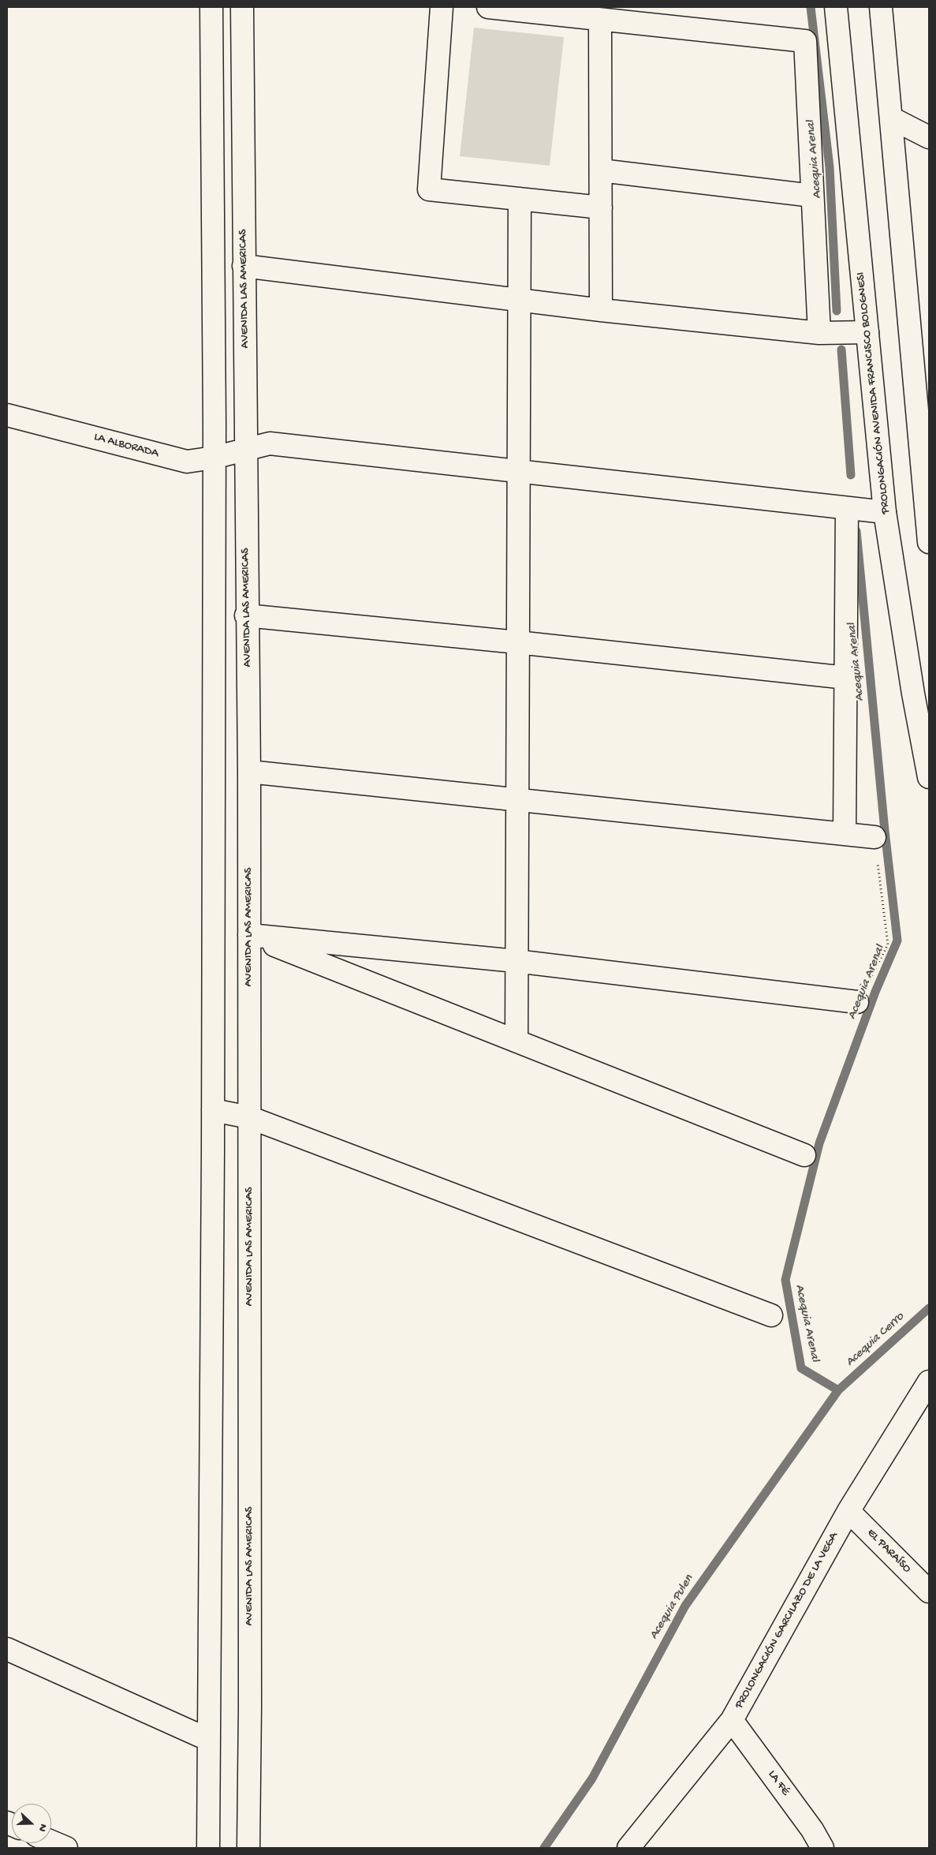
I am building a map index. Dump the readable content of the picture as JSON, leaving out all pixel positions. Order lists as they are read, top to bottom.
{
  "streets": {
    "street": [
      "AVENIDA LAS AMERICAS",
      "PROLONGACIÓN AVENIDA FRANCISCO BOLOGNESI",
      "LA ALBORADA",
      "EL PARAÍSO",
      "PROLONGACIÓN GARCILAZO DE LA VEGA",
      "LA FÉ"
    ]
  },
  "crossings": [
    ["AVENIDA LAS AMERICAS", "LA ALBORADA"],
    ["PROLONGACIÓN AVENIDA FRANCISCO BOLOGNESI", "LA ALBORADA"],
    ["EL PARAÍSO", "PROLONGACIÓN GARCILAZO DE LA VEGA"],
    ["PROLONGACIÓN GARCILAZO DE LA VEGA", "LA FÉ"]
  ],
  "water": ["Acequia Arenal", "Acequia Cerro", "Acequia Pulen"],
  "north": "right"
}
